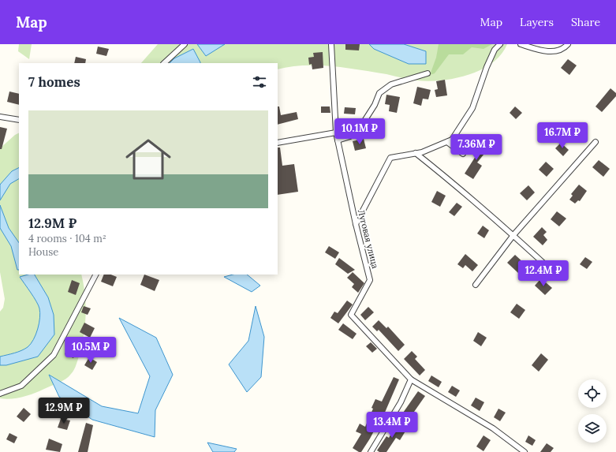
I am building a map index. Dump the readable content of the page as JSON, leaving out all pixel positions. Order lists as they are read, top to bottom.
{
  "streets": {
    "street": ["Луговая улица"]
  },
  "page": {
    "header": "Map",
    "nav": ["Map", "Layers", "Share"],
    "heading": "7 homes",
    "list": [
      {
        "name": "12.9M ₽",
        "note": "4 rooms · 104 m² · House"
      }
    ],
    "price": [
      "10.1M ₽",
      "16.7M ₽",
      "7.36M ₽",
      "12.4M ₽",
      "10.5M ₽",
      "12.9M ₽",
      "13.4M ₽"
    ]
  }
}
